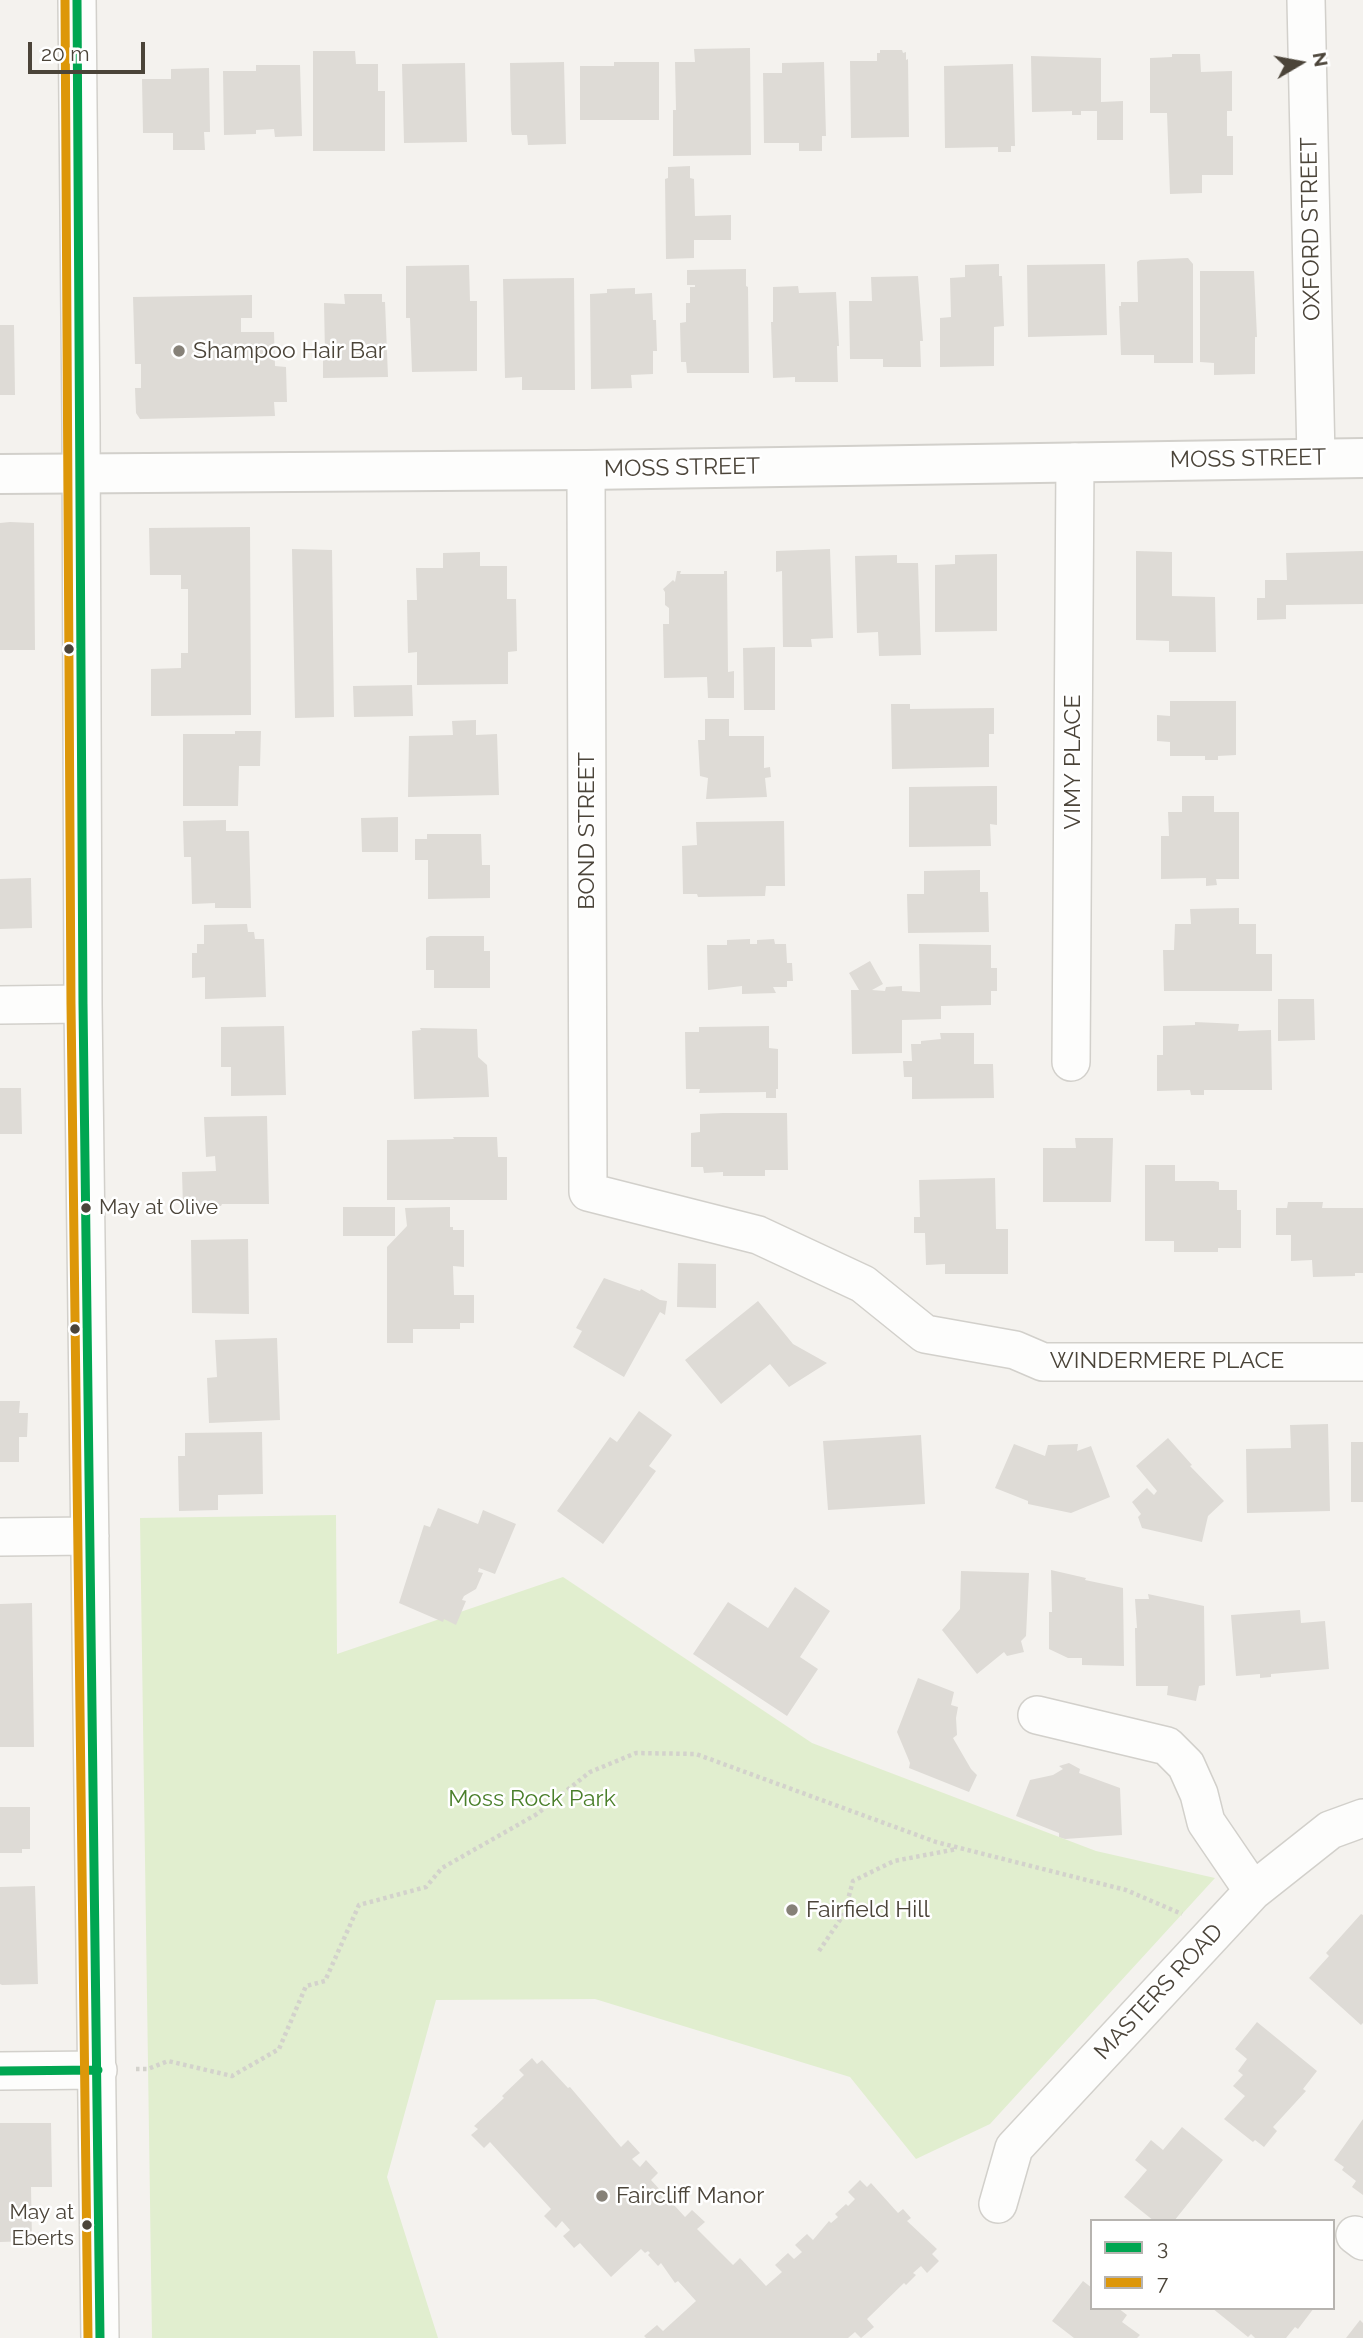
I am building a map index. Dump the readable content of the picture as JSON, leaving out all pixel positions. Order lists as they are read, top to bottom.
{
  "streets": {
    "street": [
      "OXFORD STREET",
      "MOSS STREET",
      "VIMY PLACE",
      "BOND STREET",
      "WINDERMERE PLACE",
      "MASTERS ROAD"
    ]
  },
  "crossings": [
    ["OXFORD STREET", "MOSS STREET"],
    ["MOSS STREET", "VIMY PLACE"],
    ["MOSS STREET", "BOND STREET"],
    ["BOND STREET", "WINDERMERE PLACE"]
  ],
  "parks": ["Moss Rock Park"],
  "places": [
    "Shampoo Hair Bar",
    "May at Olive",
    "Fairfield Hill",
    "Faircliff Manor",
    "May at Eberts"
  ],
  "lines": ["transit line 3", "transit line 7"],
  "legend": ["3", "7"],
  "scale_bar": "20 m",
  "north": "right"
}
